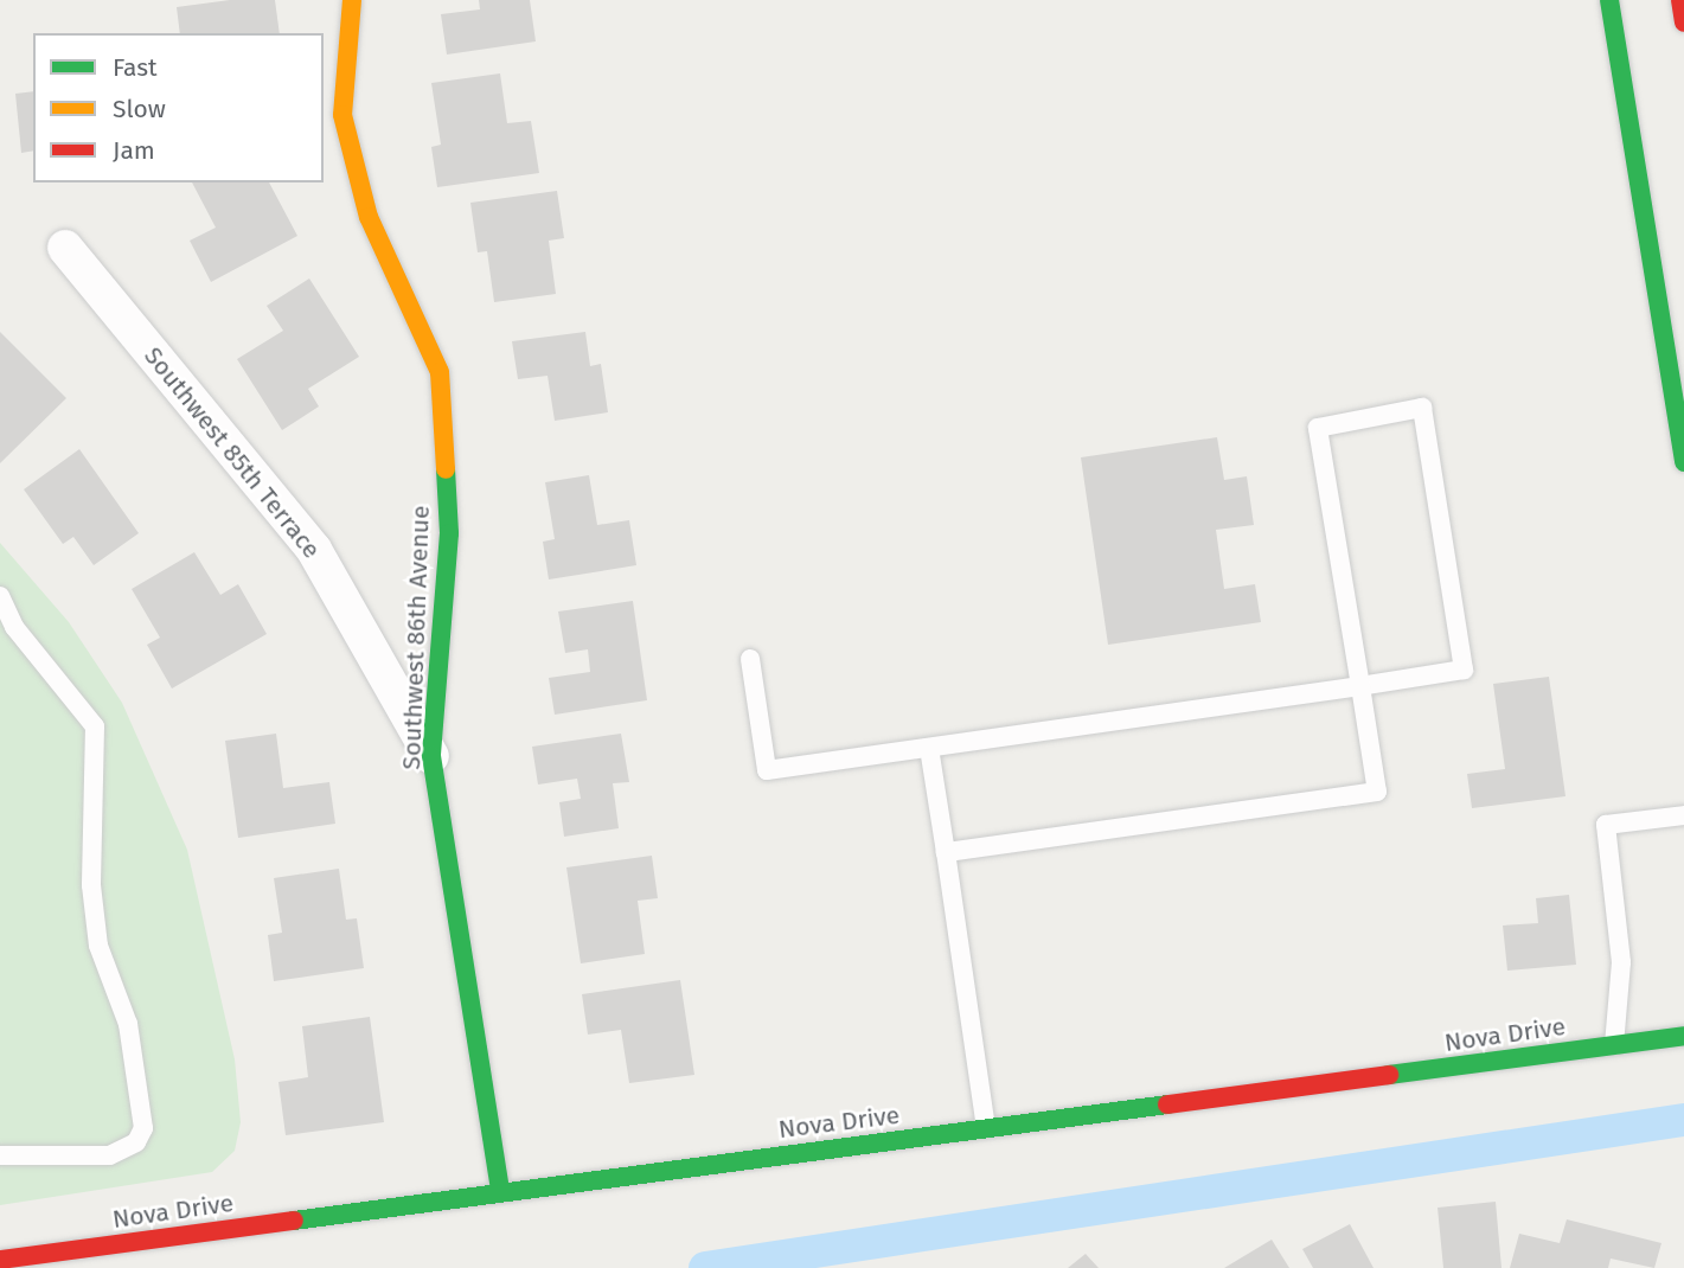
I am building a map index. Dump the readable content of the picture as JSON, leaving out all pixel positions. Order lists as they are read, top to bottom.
{
  "streets": {
    "street": ["Southwest 85th Terrace", "Southwest 86th Avenue", "Nova Drive"]
  },
  "crossings": [
    ["Southwest 85th Terrace", "Southwest 86th Avenue"],
    ["Southwest 86th Avenue", "Nova Drive"]
  ],
  "legend": ["Fast", "Slow", "Jam"]
}
